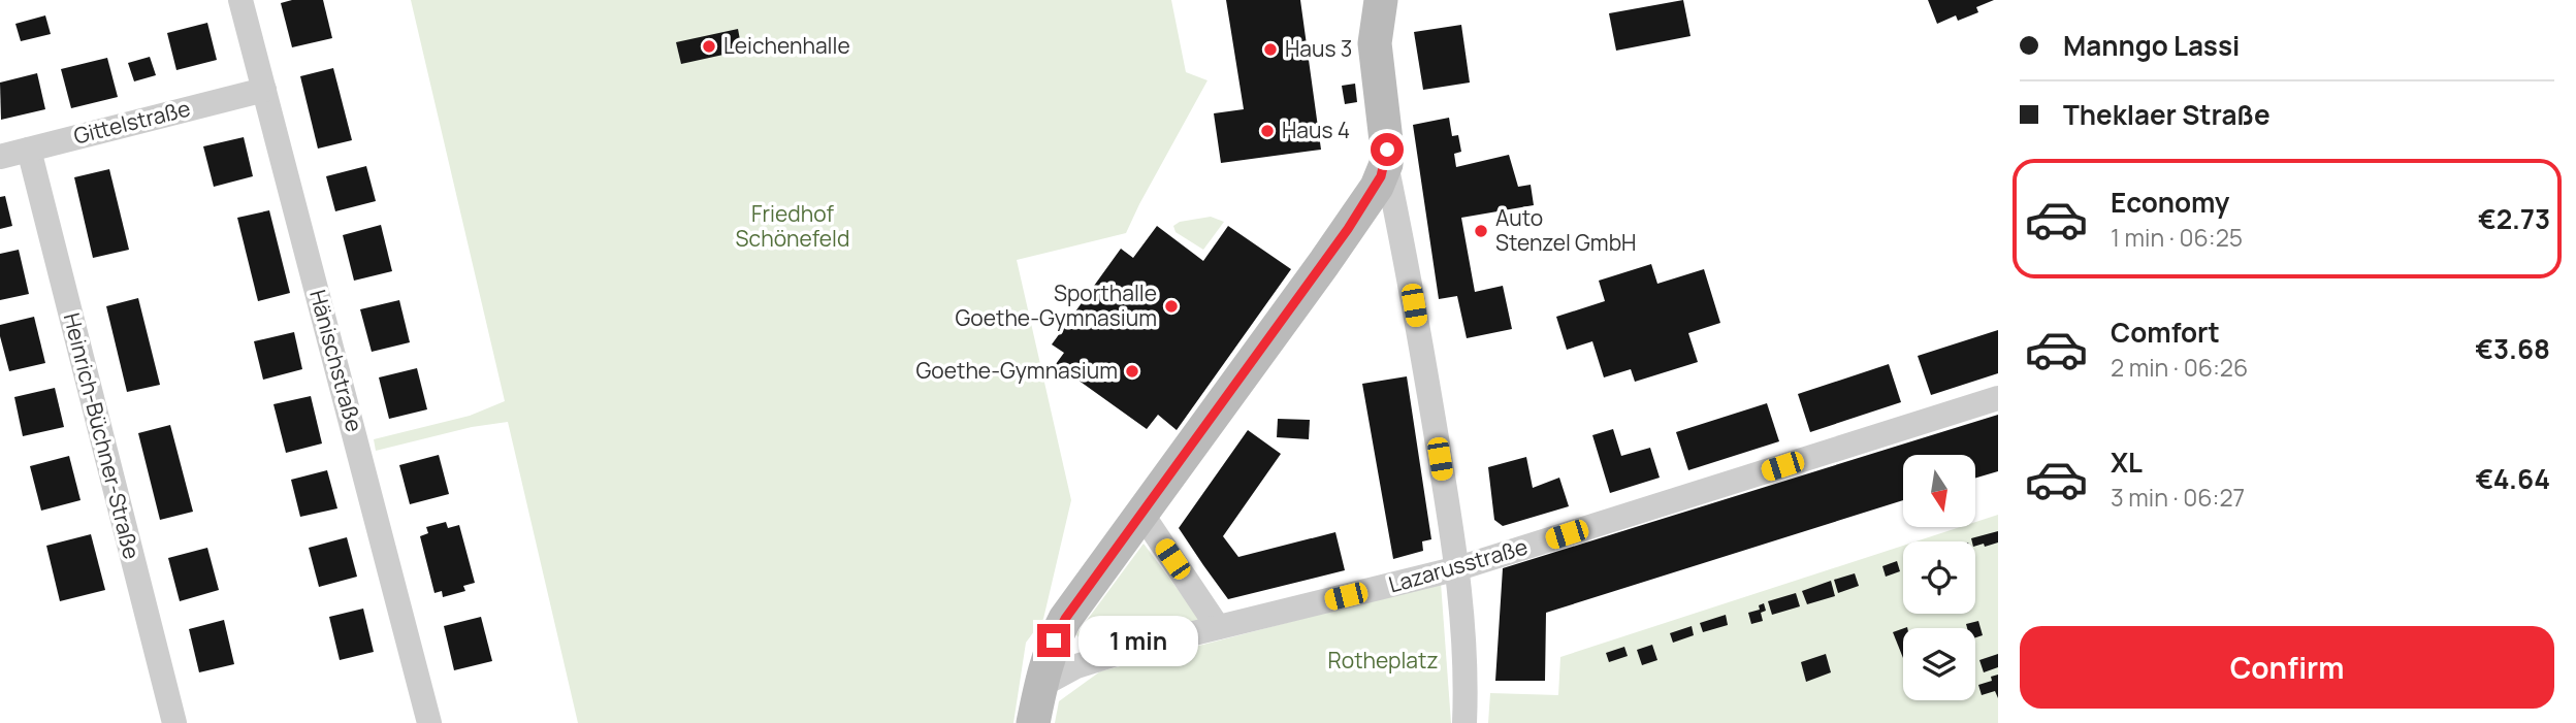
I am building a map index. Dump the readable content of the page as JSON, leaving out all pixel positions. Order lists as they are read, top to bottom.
{
  "streets": {
    "street": [
      "Gittelstraße",
      "Hänischstraße",
      "Heinrich-Büchner-Straße",
      "Lazarusstraße"
    ]
  },
  "crossings": [
    ["Gittelstraße", "Hänischstraße"],
    ["Gittelstraße", "Heinrich-Büchner-Straße"]
  ],
  "parks": ["Friedhof Schönefeld", "Rotheplatz"],
  "places": [
    "Leichenhalle",
    "Haus 3",
    "Haus 4",
    "Auto Stenzel GmbH",
    "Sporthalle Goethe-Gymnasium",
    "Goethe-Gymnasium"
  ],
  "north": "bottom",
  "page": {
    "banner": ["Manngo Lassi", "Theklaer Straße"],
    "list": [
      {
        "name": "Economy",
        "note": "1 min · 06:25",
        "value": "€2.73"
      },
      {
        "name": "Comfort",
        "note": "2 min · 06:26",
        "value": "€3.68"
      },
      {
        "name": "XL",
        "note": "3 min · 06:27",
        "value": "€4.64"
      }
    ],
    "buttons": "Confirm",
    "bubble": "1 min"
  }
}
